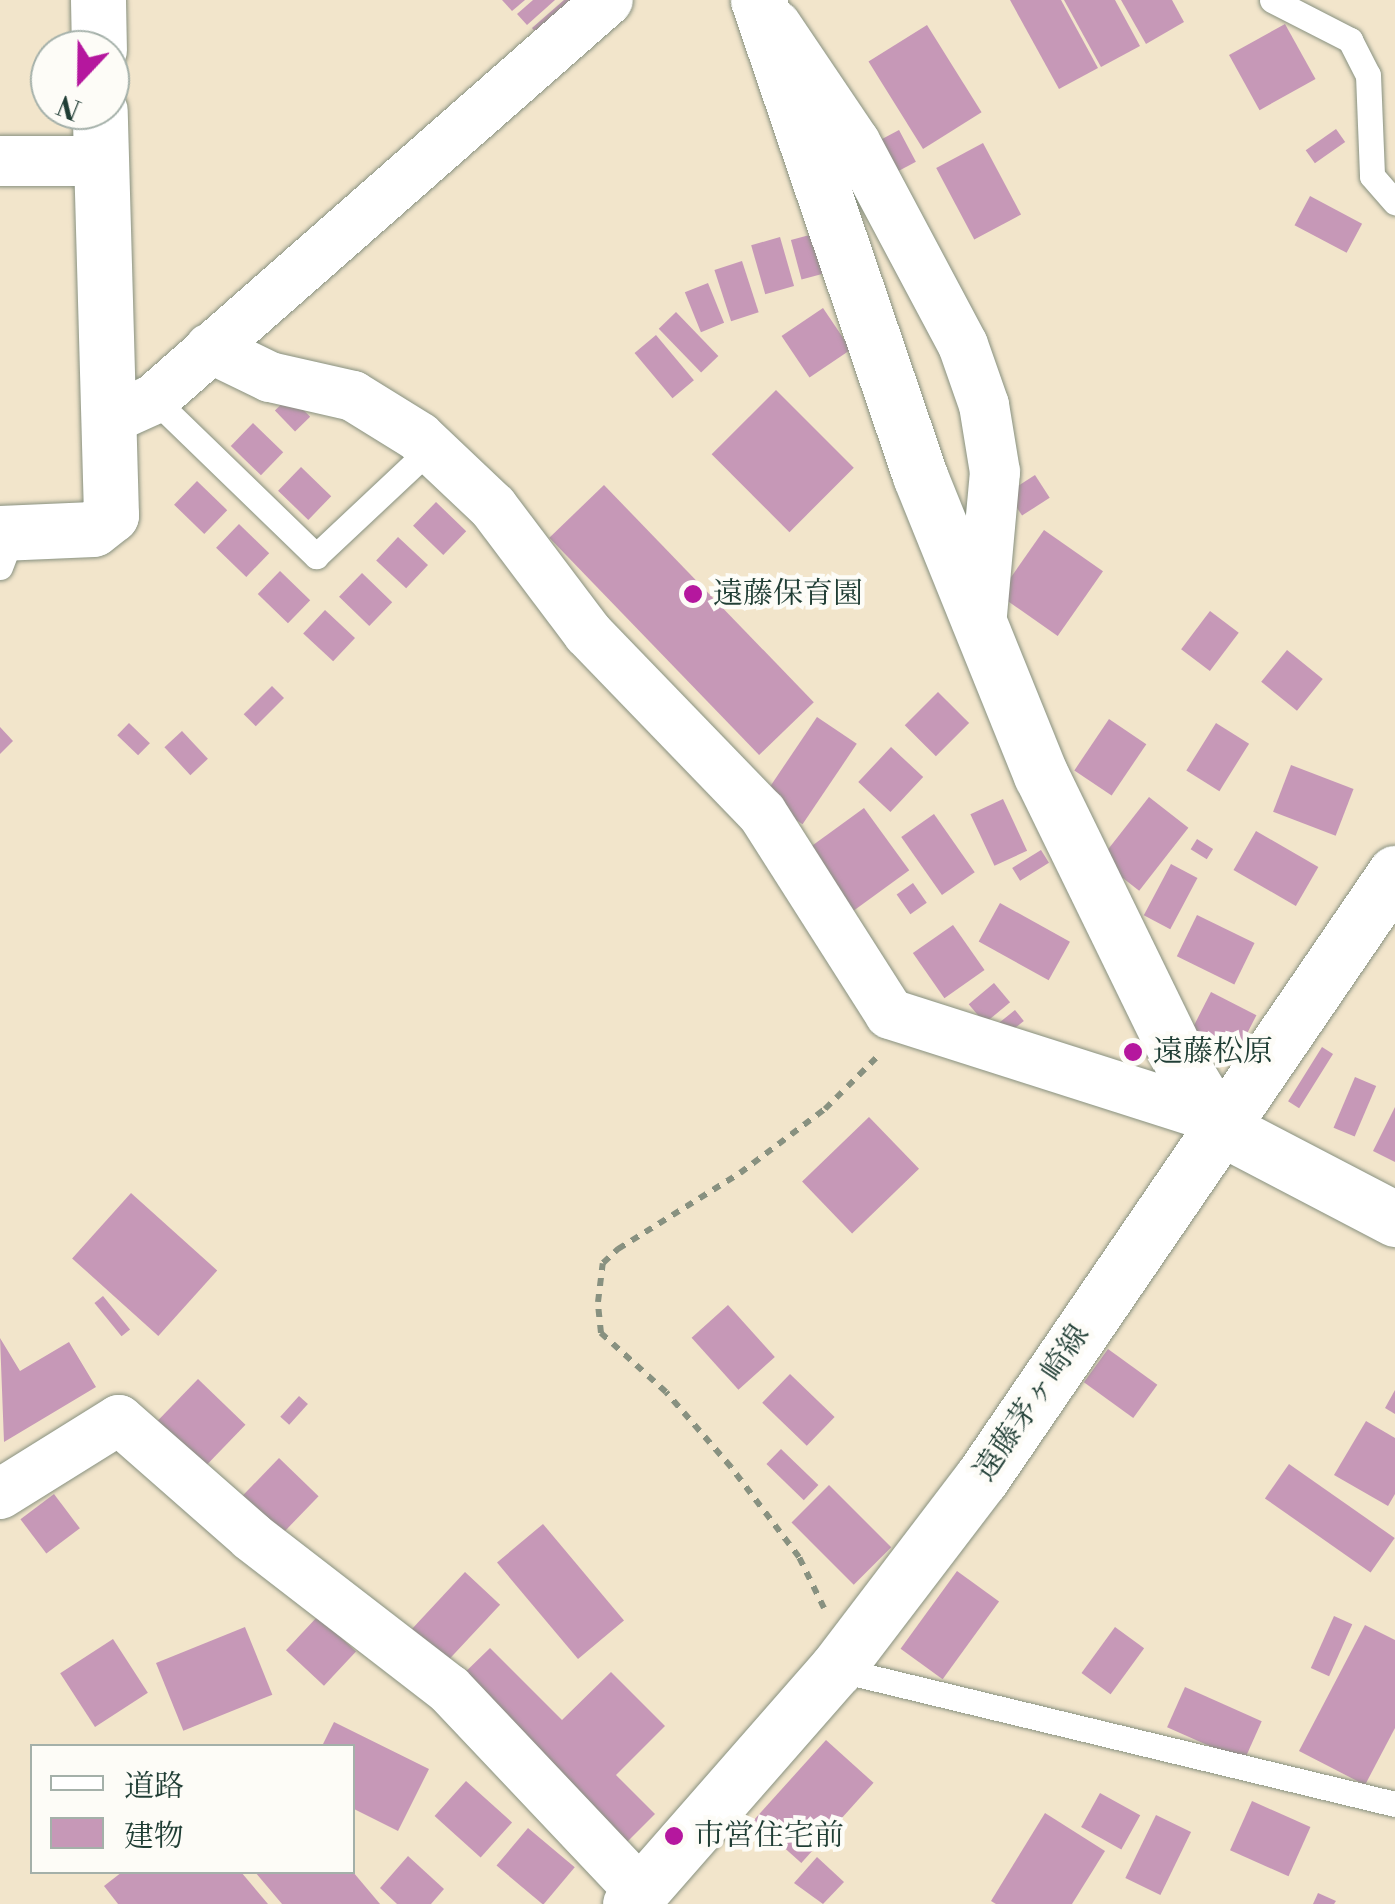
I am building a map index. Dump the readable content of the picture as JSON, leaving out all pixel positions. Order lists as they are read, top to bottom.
{
  "streets": {
    "street": ["遠藤茅ヶ崎線"]
  },
  "places": ["遠藤保育園", "遠藤松原", "市営住宅前"],
  "legend": ["道路", "建物"],
  "north": "bottom"
}
